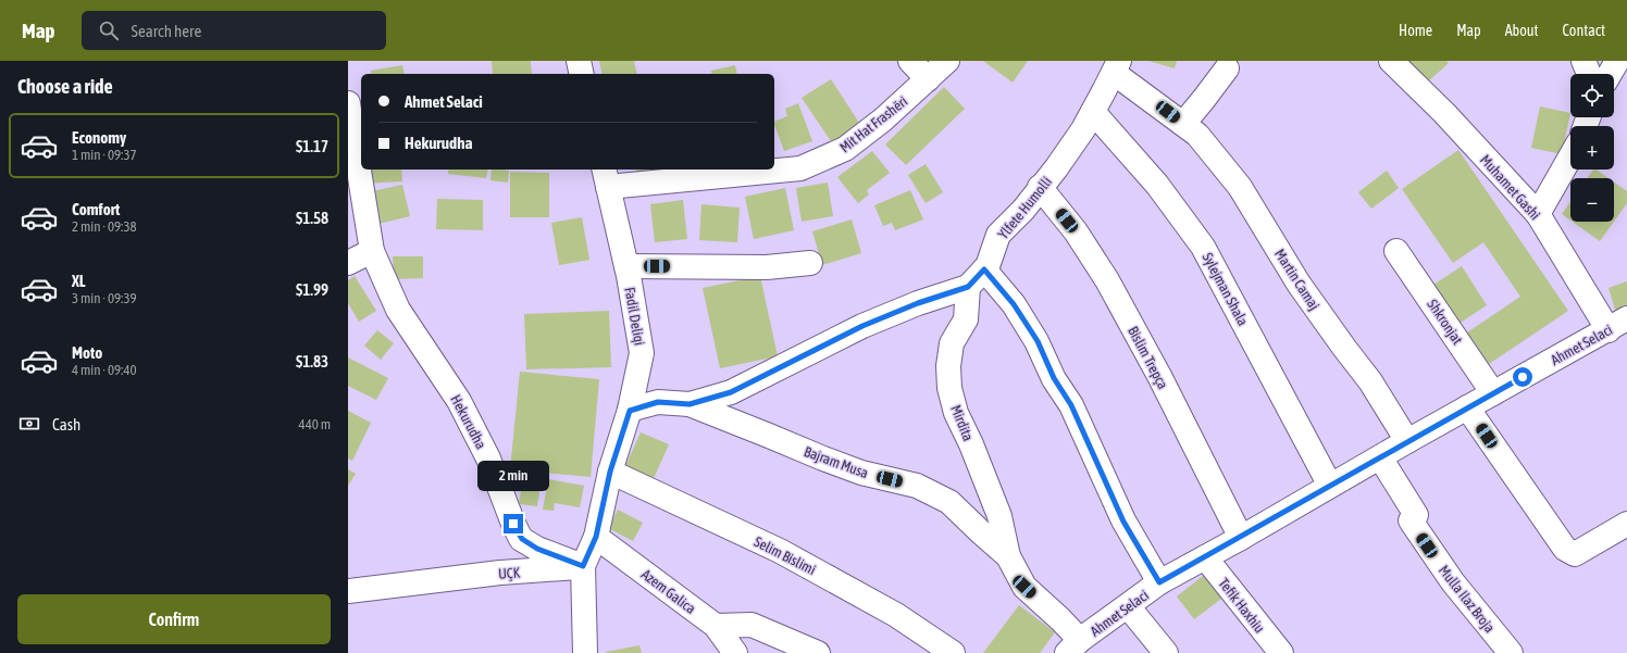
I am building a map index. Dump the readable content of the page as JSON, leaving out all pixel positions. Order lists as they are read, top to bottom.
{
  "streets": {
    "street": [
      "Mit Hat Frashëri",
      "Muhamet Gashi",
      "Ylfete Humolli",
      "Martin Camaj",
      "Sylejman Shala",
      "Fadil Deliqi",
      "Shkronjat",
      "Ahmet Selaci",
      "Bislim Trepça",
      "Hekurudha",
      "Mirdita",
      "Bajram Musa",
      "Selim Bislimi",
      "UÇK",
      "Azem Galica",
      "Mulla Ilaz Broja",
      "Tefik Haxhiu"
    ]
  },
  "crossings": [
    ["Mit Hat Frashëri", "Fadil Deliqi"],
    ["Muhamet Gashi", "Ahmet Selaci"],
    ["Ylfete Humolli", "Martin Camaj"],
    ["Ylfete Humolli", "Sylejman Shala"],
    ["Ylfete Humolli", "Fadil Deliqi"],
    ["Ylfete Humolli", "Bislim Trepça"],
    ["Ylfete Humolli", "Mirdita"],
    ["Ylfete Humolli", "Bajram Musa"],
    ["Martin Camaj", "Ahmet Selaci"],
    ["Sylejman Shala", "Ahmet Selaci"],
    ["Fadil Deliqi", "Hekurudha"],
    ["Fadil Deliqi", "Selim Bislimi"],
    ["Fadil Deliqi", "UÇK"],
    ["Fadil Deliqi", "Azem Galica"],
    ["Shkronjat", "Ahmet Selaci"],
    ["Ahmet Selaci", "Bislim Trepça"],
    ["Ahmet Selaci", "Bajram Musa"],
    ["Ahmet Selaci", "Mulla Ilaz Broja"],
    ["Ahmet Selaci", "Tefik Haxhiu"],
    ["Hekurudha", "UÇK"],
    ["Mirdita", "Bajram Musa"]
  ],
  "page": {
    "header": "Map",
    "search": "Search here",
    "nav": [
      "Home",
      "Map",
      "About",
      "Contact"
    ],
    "heading": "Choose a ride",
    "map_buttons": ["+", "−"],
    "banner": ["Ahmet Selaci", "Hekurudha"],
    "list": [
      {
        "name": "Economy",
        "note": "1 min · 09:37",
        "value": "$1.17"
      },
      {
        "name": "Comfort",
        "note": "2 min · 09:38",
        "value": "$1.58"
      },
      {
        "name": "XL",
        "note": "3 min · 09:39",
        "value": "$1.99"
      },
      {
        "name": "Moto",
        "note": "4 min · 09:40",
        "value": "$1.83"
      }
    ],
    "pay": ["Cash", "440 m"],
    "bubble": "2 min",
    "buttons": "Confirm"
  }
}
